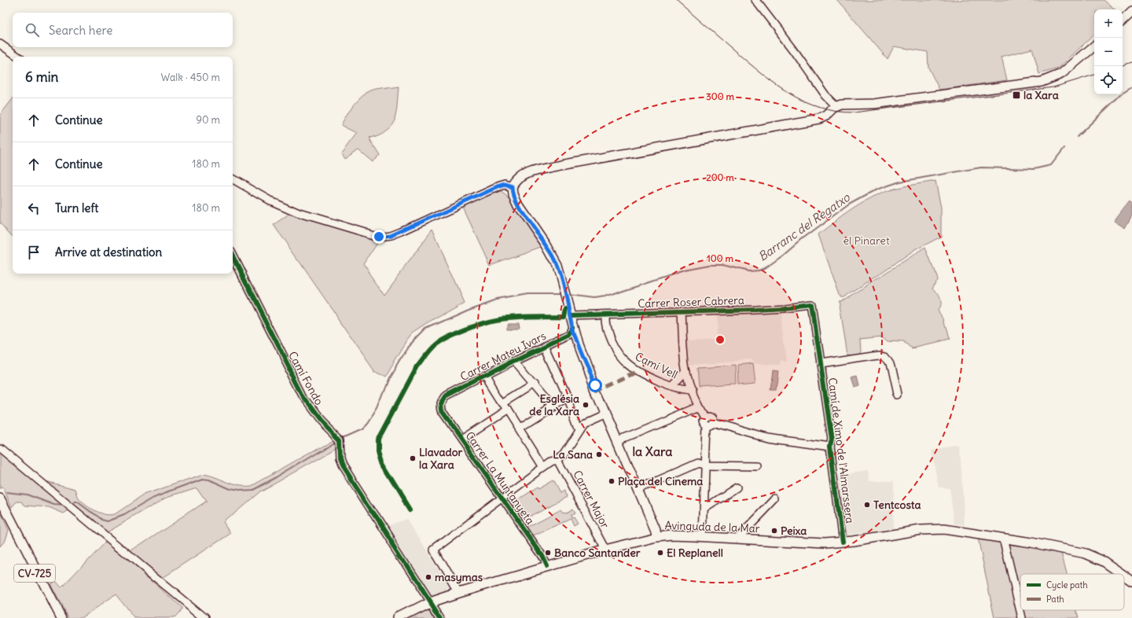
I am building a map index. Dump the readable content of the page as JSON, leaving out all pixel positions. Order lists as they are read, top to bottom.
{
  "streets": {
    "main road": ["Avinguda de la Mar", "CV-725"],
    "street": [
      "Carrer Roser Cabrera",
      "Carrer Mateu Ivars",
      "Camí Vell",
      "Camí Fondo",
      "Camí de Ximo de l'Almarssera",
      "Carrer La Muntanyeta",
      "Carrer Major"
    ]
  },
  "crossings": [
    ["Carrer Roser Cabrera", "Camí Vell"],
    ["Carrer Roser Cabrera", "Camí de Ximo de l'Almarssera"],
    ["Carrer Mateu Ivars", "Carrer La Muntanyeta"],
    ["Camí Fondo", "Avinguda de la Mar"],
    ["Camí de Ximo de l'Almarssera", "Avinguda de la Mar"],
    ["Carrer La Muntanyeta", "Avinguda de la Mar"],
    ["Carrer Major", "Avinguda de la Mar"]
  ],
  "districts": ["la Xara"],
  "water": ["Barranc del Regatxo"],
  "parks": ["el Pinaret"],
  "places": {
    "transit": ["la Xara"],
    "other": [
      "Església de la Xara",
      "La Sana",
      "Llavador la Xara",
      "Plaça del Cinema",
      "Tentcosta",
      "Peixa",
      "Banco Santander",
      "El Replanell",
      "masymas"
    ]
  },
  "legend": ["Cycle path", "Path"],
  "page": {
    "map_buttons": ["+", "−"],
    "search": "Search here",
    "heading": ["6 min", "Walk · 450 m"],
    "list": [
      ["Continue", "90 m"],
      ["Continue", "180 m"],
      ["Turn left", "180 m"],
      "Arrive at destination"
    ]
  },
  "rings": ["300 m", "200 m", "100 m"]
}
